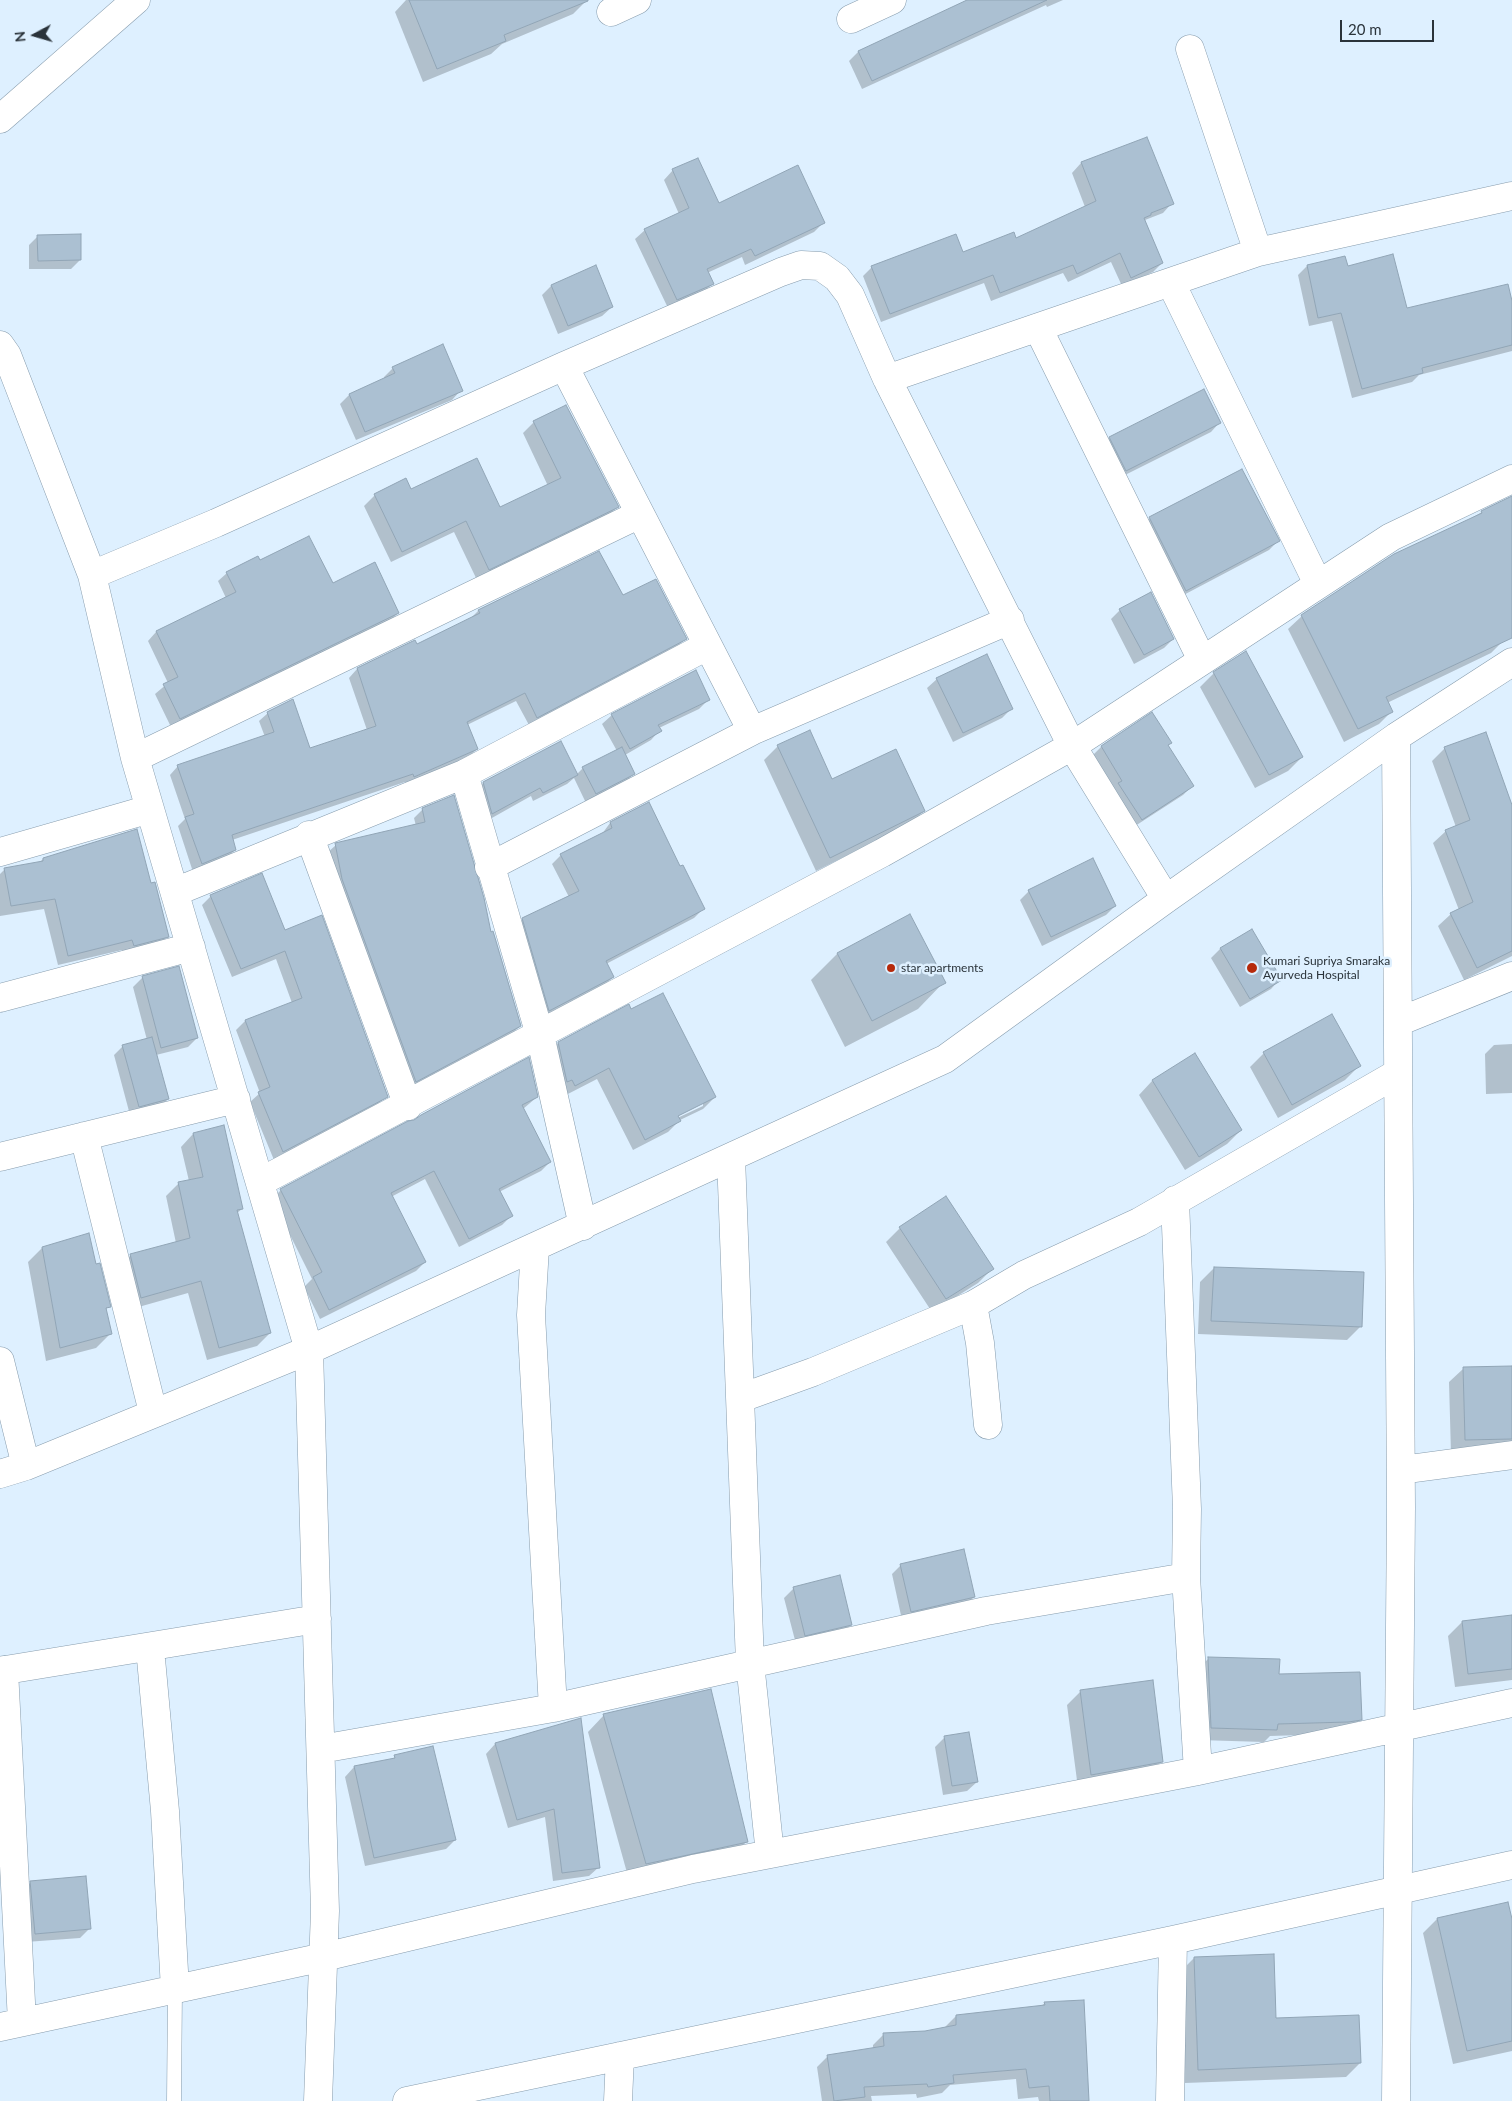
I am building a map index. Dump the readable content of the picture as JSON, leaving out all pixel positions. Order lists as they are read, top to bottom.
{
  "places": ["star apartments", "Kumari Supriya Smaraka Ayurveda Hospital"],
  "scale_bar": "20 m",
  "north": "left"
}
